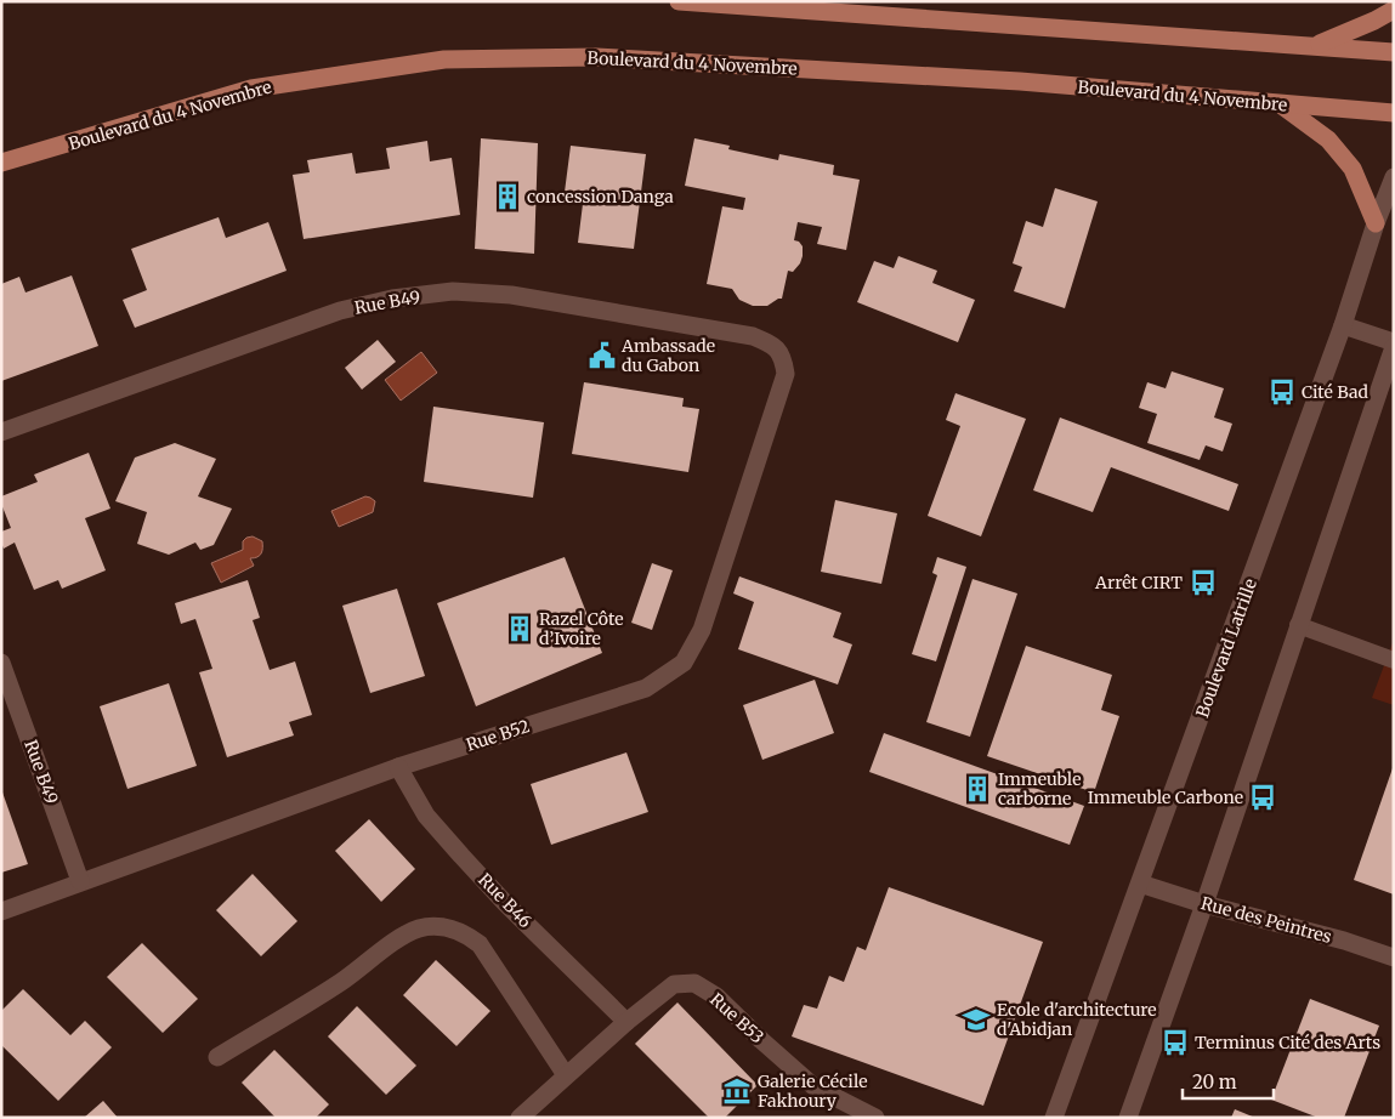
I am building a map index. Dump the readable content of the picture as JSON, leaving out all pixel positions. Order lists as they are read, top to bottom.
{
  "streets": {
    "main road": ["Boulevard du 4 Novembre"],
    "street": [
      "Rue B49",
      "Boulevard Latrille",
      "Rue B52",
      "Rue B46",
      "Rue des Peintres",
      "Rue B53"
    ]
  },
  "crossings": [
    ["Rue B49", "Rue B52"],
    ["Boulevard Latrille", "Rue des Peintres"],
    ["Rue B52", "Rue B46"],
    ["Rue B46", "Rue B53"]
  ],
  "places": {
    "building": ["concession Danga", "Razel Côte d’Ivoire", "Immeuble carborne"],
    "public building": ["Ambassade du Gabon"],
    "bus stop": [
      "Cité Bad",
      "Arrêt CIRT",
      "Immeuble Carbone",
      "Terminus Cité des Arts"
    ],
    "school or university": ["Ecole d'architecture d'Abidjan"],
    "museum": ["Galerie Cécile Fakhoury"]
  },
  "scale_bar": "20 m"
}
